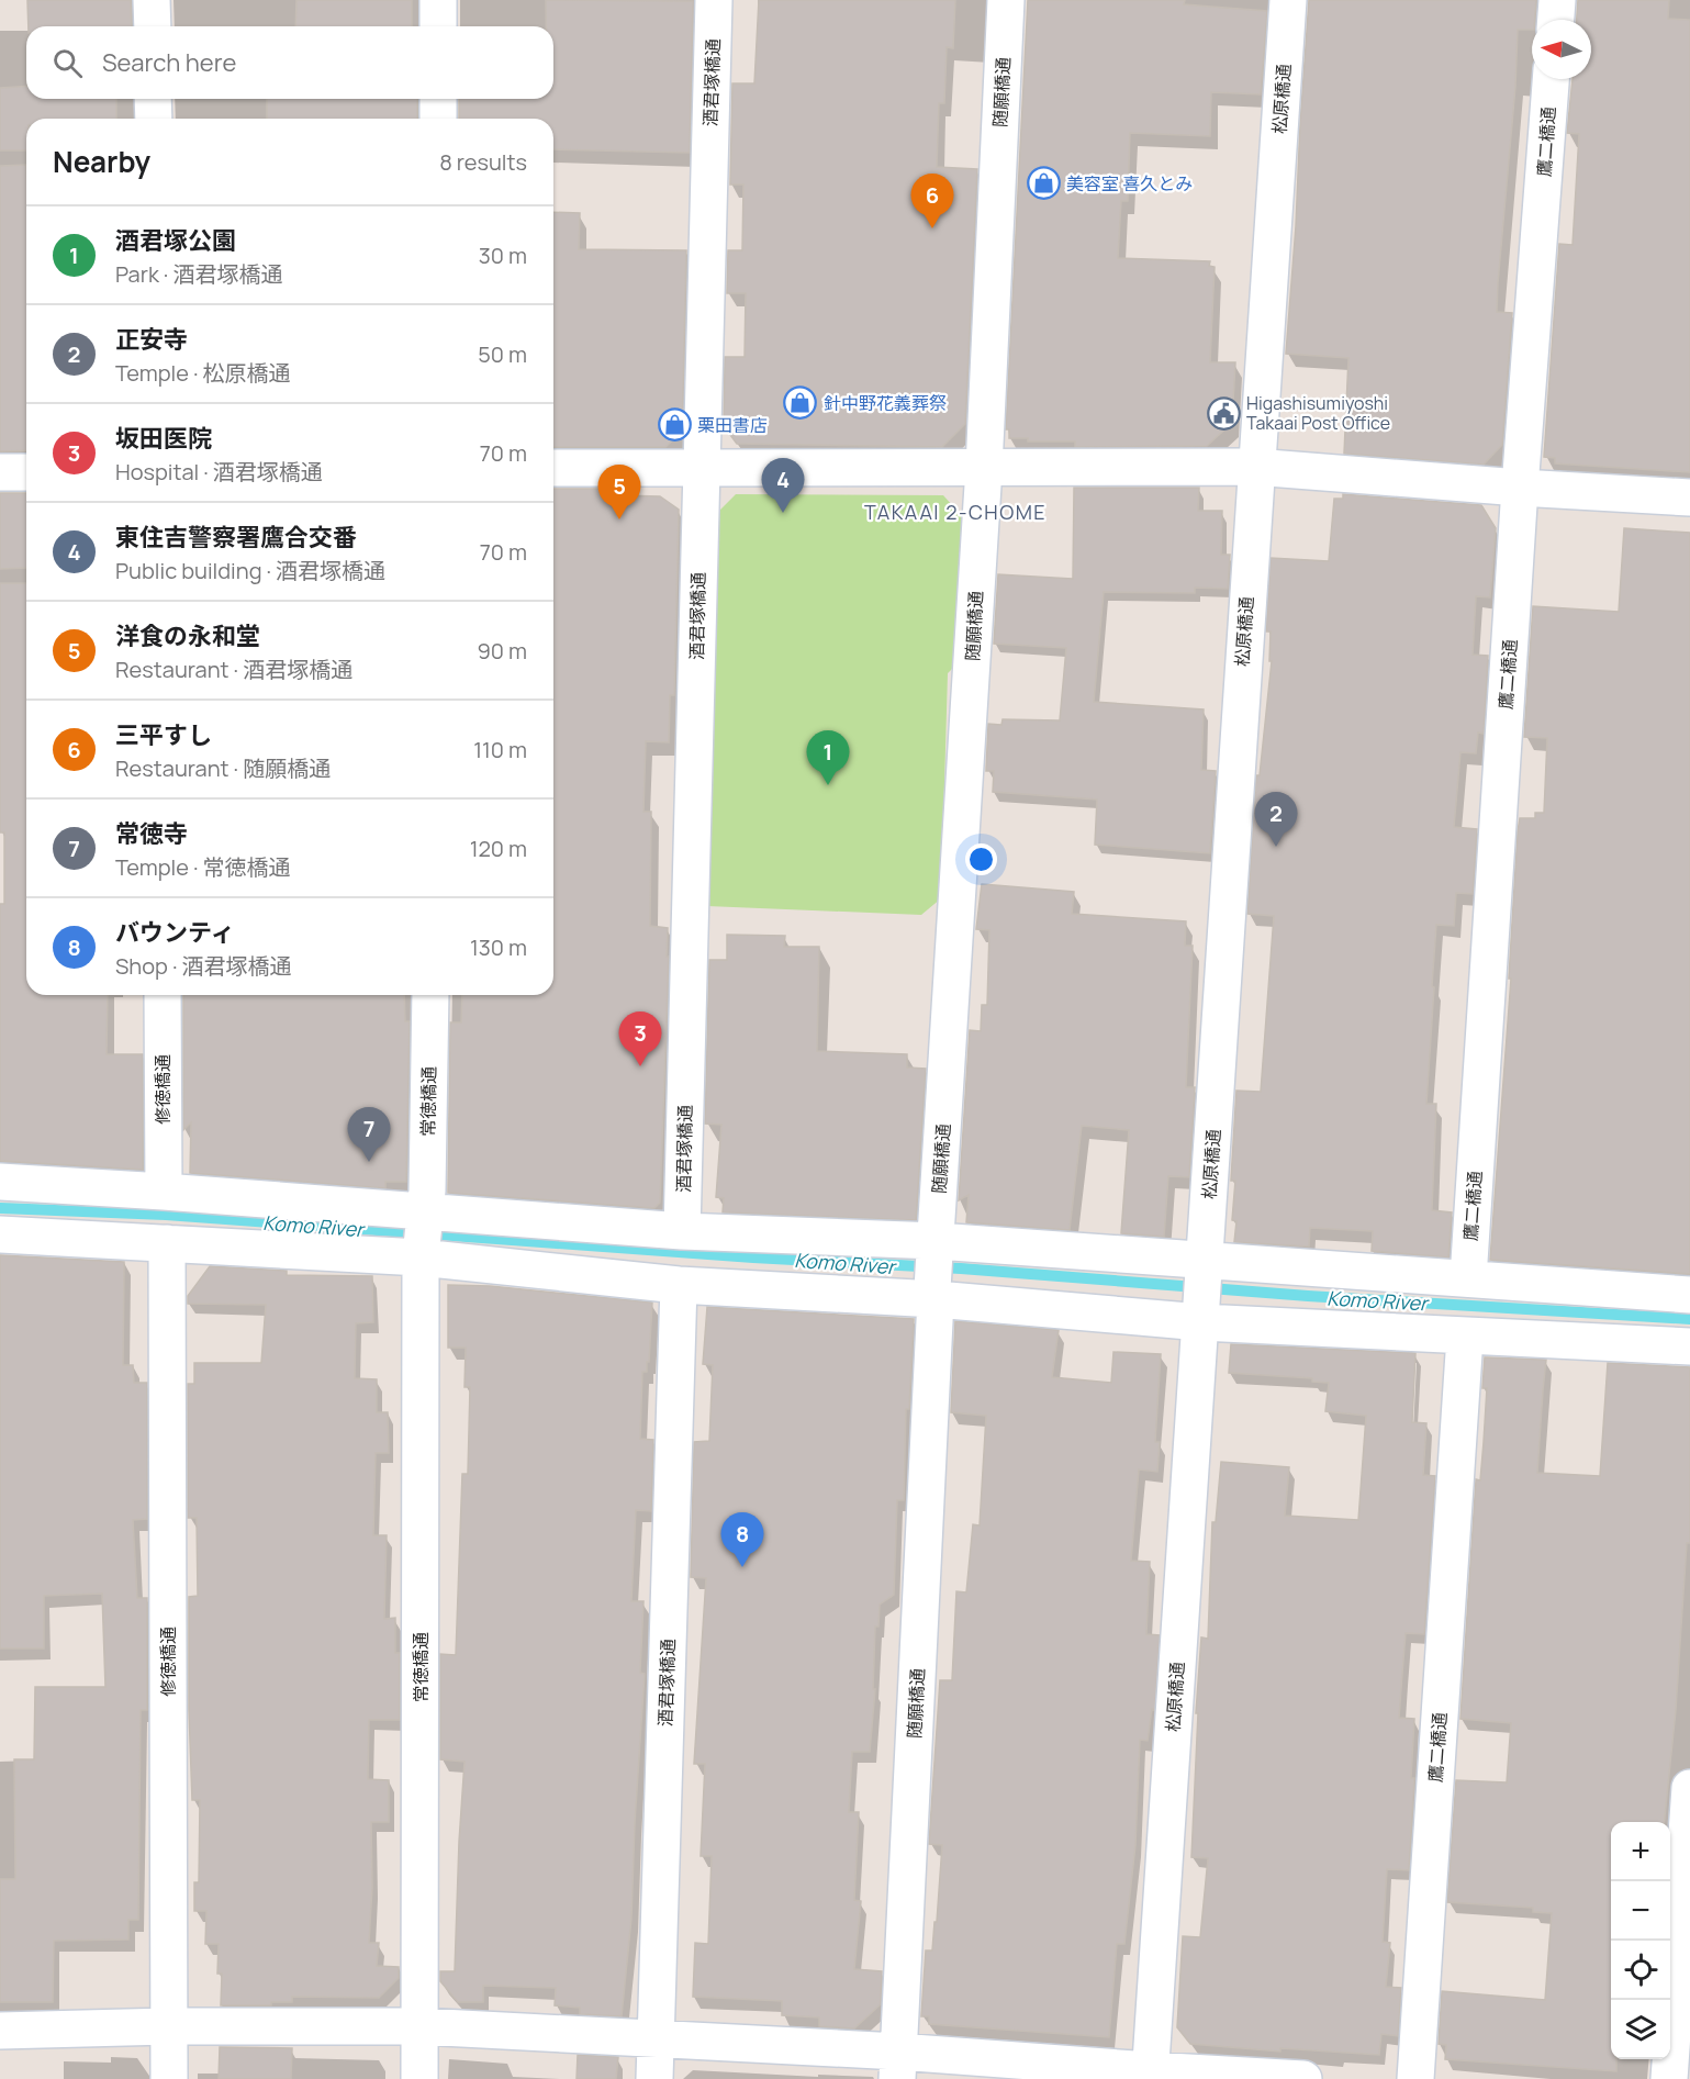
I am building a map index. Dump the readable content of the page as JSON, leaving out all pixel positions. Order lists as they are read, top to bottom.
{
  "streets": {
    "street": [
      "酒君塚橋通",
      "随願橋通",
      "松原橋通",
      "鷹二橋通",
      "修徳橋通",
      "常徳橋通"
    ]
  },
  "districts": ["TAKAAI 2-CHOME"],
  "water": ["Komo River"],
  "places": {
    "shop": ["美容室 喜久とみ", "針中野花義葬祭", "栗田書店"],
    "public building": ["Higashisumiyoshi Takaai Post Office"]
  },
  "north": "left",
  "page": {
    "search": "Search here",
    "heading": ["Nearby", "8 results"],
    "pins": [
      "6",
      "4",
      "5",
      "1",
      "2",
      "3",
      "7",
      "8"
    ],
    "list": [
      {
        "mark": "1",
        "name": "酒君塚公園",
        "note": "Park · 酒君塚橋通",
        "value": "30 m"
      },
      {
        "mark": "2",
        "name": "正安寺",
        "note": "Temple · 松原橋通",
        "value": "50 m"
      },
      {
        "mark": "3",
        "name": "坂田医院",
        "note": "Hospital · 酒君塚橋通",
        "value": "70 m"
      },
      {
        "mark": "4",
        "name": "東住吉警察署鷹合交番",
        "note": "Public building · 酒君塚橋通",
        "value": "70 m"
      },
      {
        "mark": "5",
        "name": "洋食の永和堂",
        "note": "Restaurant · 酒君塚橋通",
        "value": "90 m"
      },
      {
        "mark": "6",
        "name": "三平すし",
        "note": "Restaurant · 随願橋通",
        "value": "110 m"
      },
      {
        "mark": "7",
        "name": "常徳寺",
        "note": "Temple · 常徳橋通",
        "value": "120 m"
      },
      {
        "mark": "8",
        "name": "バウンティ",
        "note": "Shop · 酒君塚橋通",
        "value": "130 m"
      }
    ],
    "map_buttons": ["+", "−"]
  }
}
